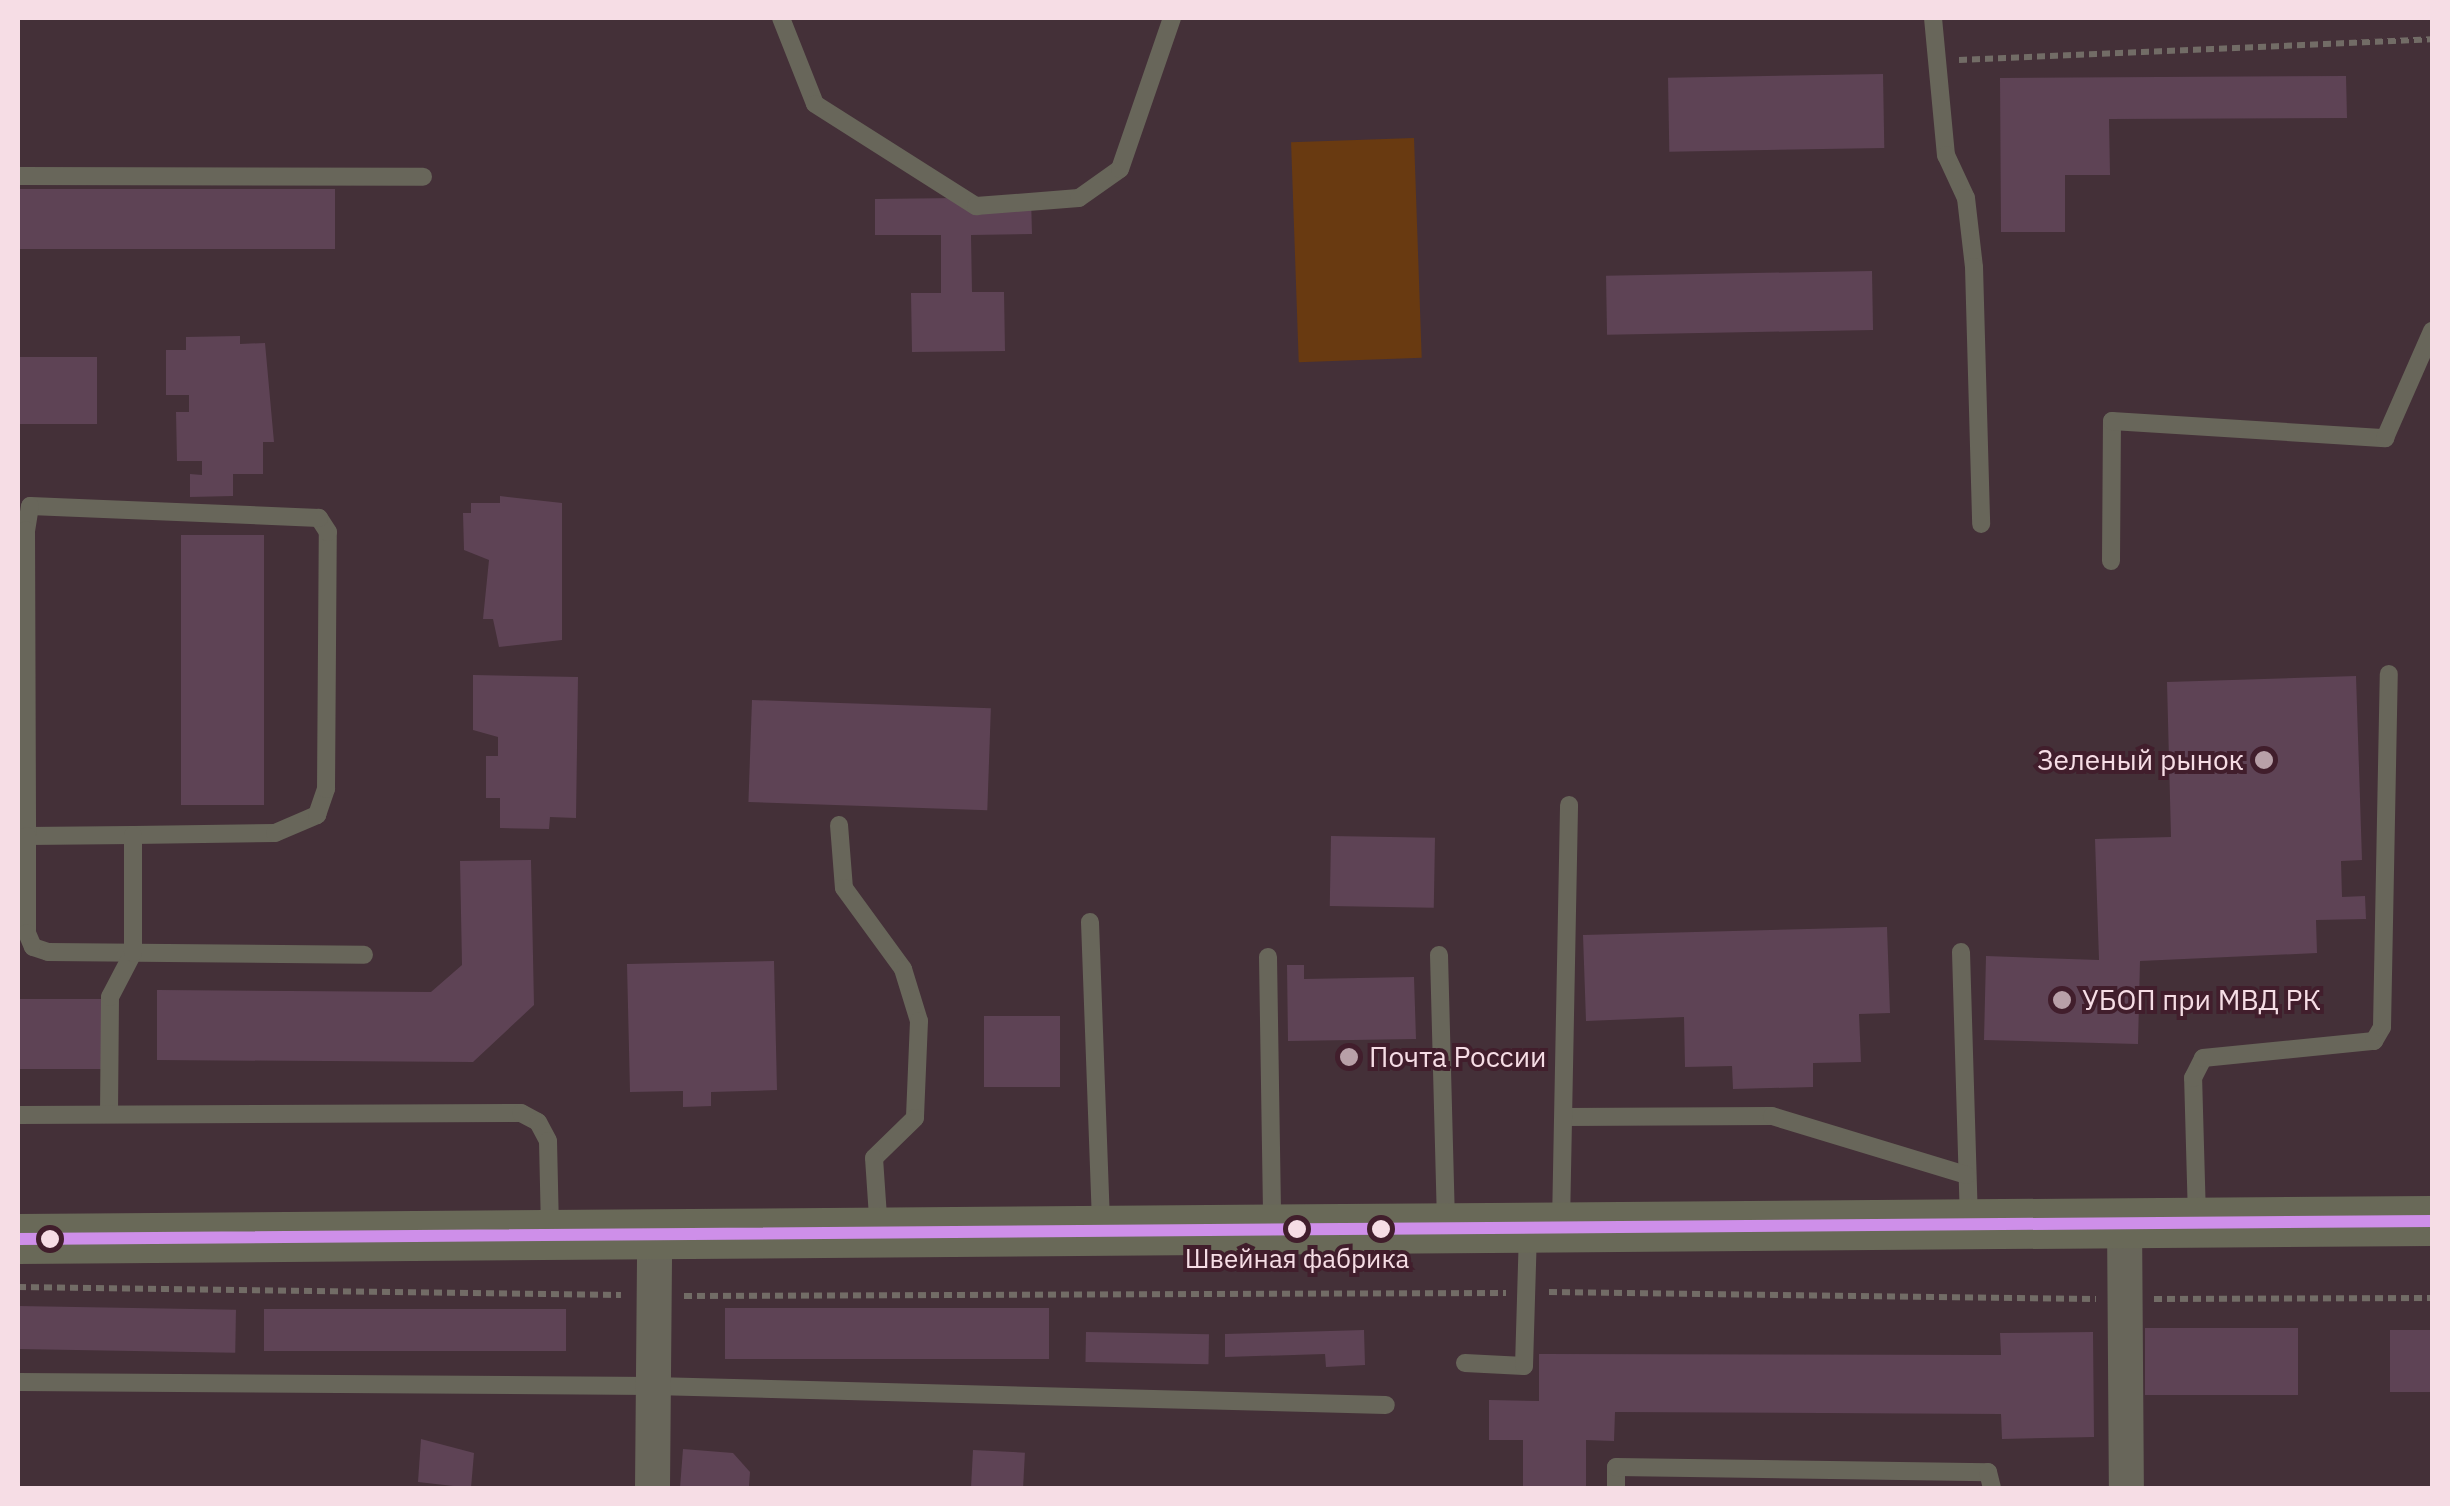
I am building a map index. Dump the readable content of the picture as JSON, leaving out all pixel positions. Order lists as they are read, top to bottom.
{
  "places": [
    "Зеленый рынок",
    "УБОП при МВД РК",
    "Почта России",
    "Швейная фабрика"
  ]
}
